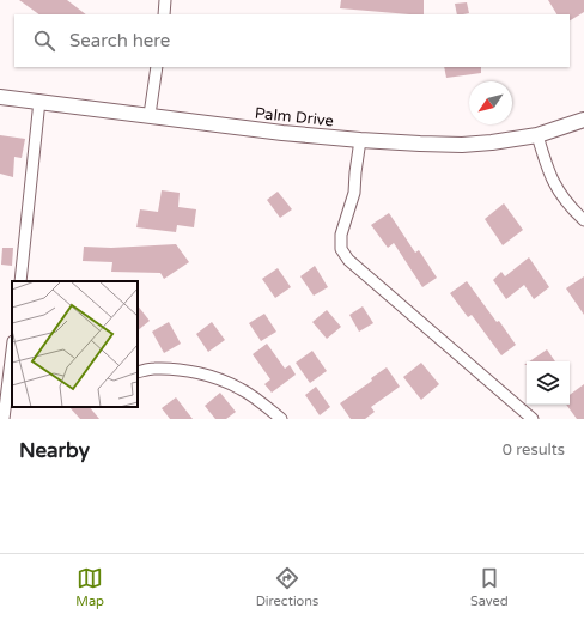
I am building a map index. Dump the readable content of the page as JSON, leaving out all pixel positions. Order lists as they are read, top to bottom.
{
  "streets": {
    "street": ["Palm Drive"]
  },
  "north": "bottom left",
  "page": {
    "search": "Search here",
    "heading": ["Nearby", "0 results"],
    "nav": ["Map", "Directions", "Saved"]
  }
}
